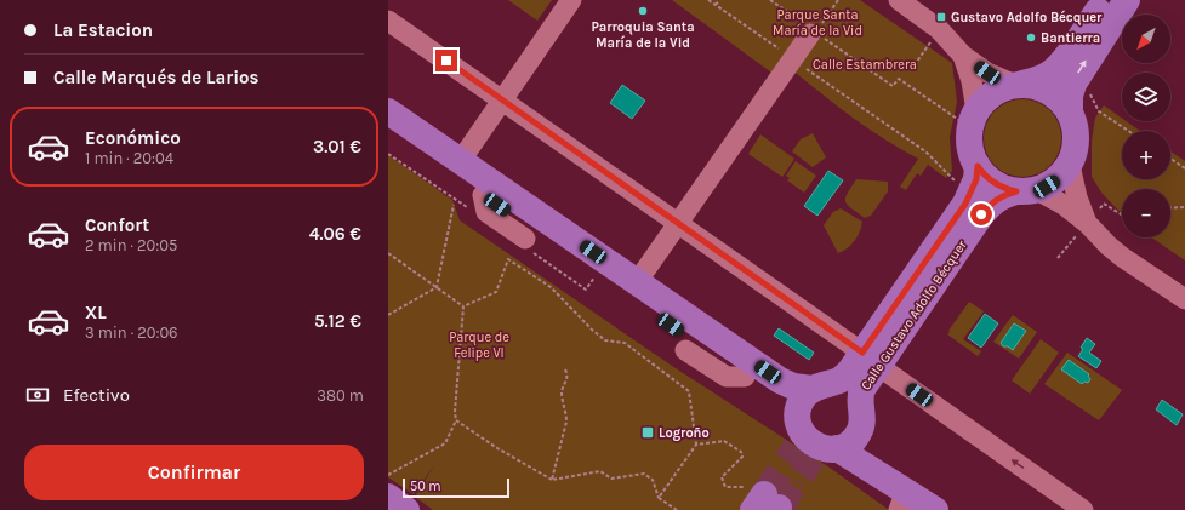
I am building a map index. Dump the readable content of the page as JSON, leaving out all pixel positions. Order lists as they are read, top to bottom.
{
  "streets": {
    "main road": ["Calle Gustavo Adolfo Bécquer"]
  },
  "parks": ["Parque Santa María de la Vid", "Calle Estambrera", "Parque de Felipe VI"],
  "places": {
    "other": ["Parroquia Santa María de la Vid", "Bantierra"],
    "transit": ["Gustavo Adolfo Bécquer", "Logroño"]
  },
  "scale_bar": "50 m",
  "north": "bottom left",
  "page": {
    "banner": ["La Estacion", "Calle Marqués de Larios"],
    "map_buttons": ["+", "−"],
    "list": [
      {
        "name": "Económico",
        "note": "1 min · 20:04",
        "value": "3.01 €"
      },
      {
        "name": "Confort",
        "note": "2 min · 20:05",
        "value": "4.06 €"
      },
      {
        "name": "XL",
        "note": "3 min · 20:06",
        "value": "5.12 €"
      }
    ],
    "pay": ["Efectivo", "380 m"],
    "buttons": "Confirmar",
    "scale": "50 m"
  }
}
